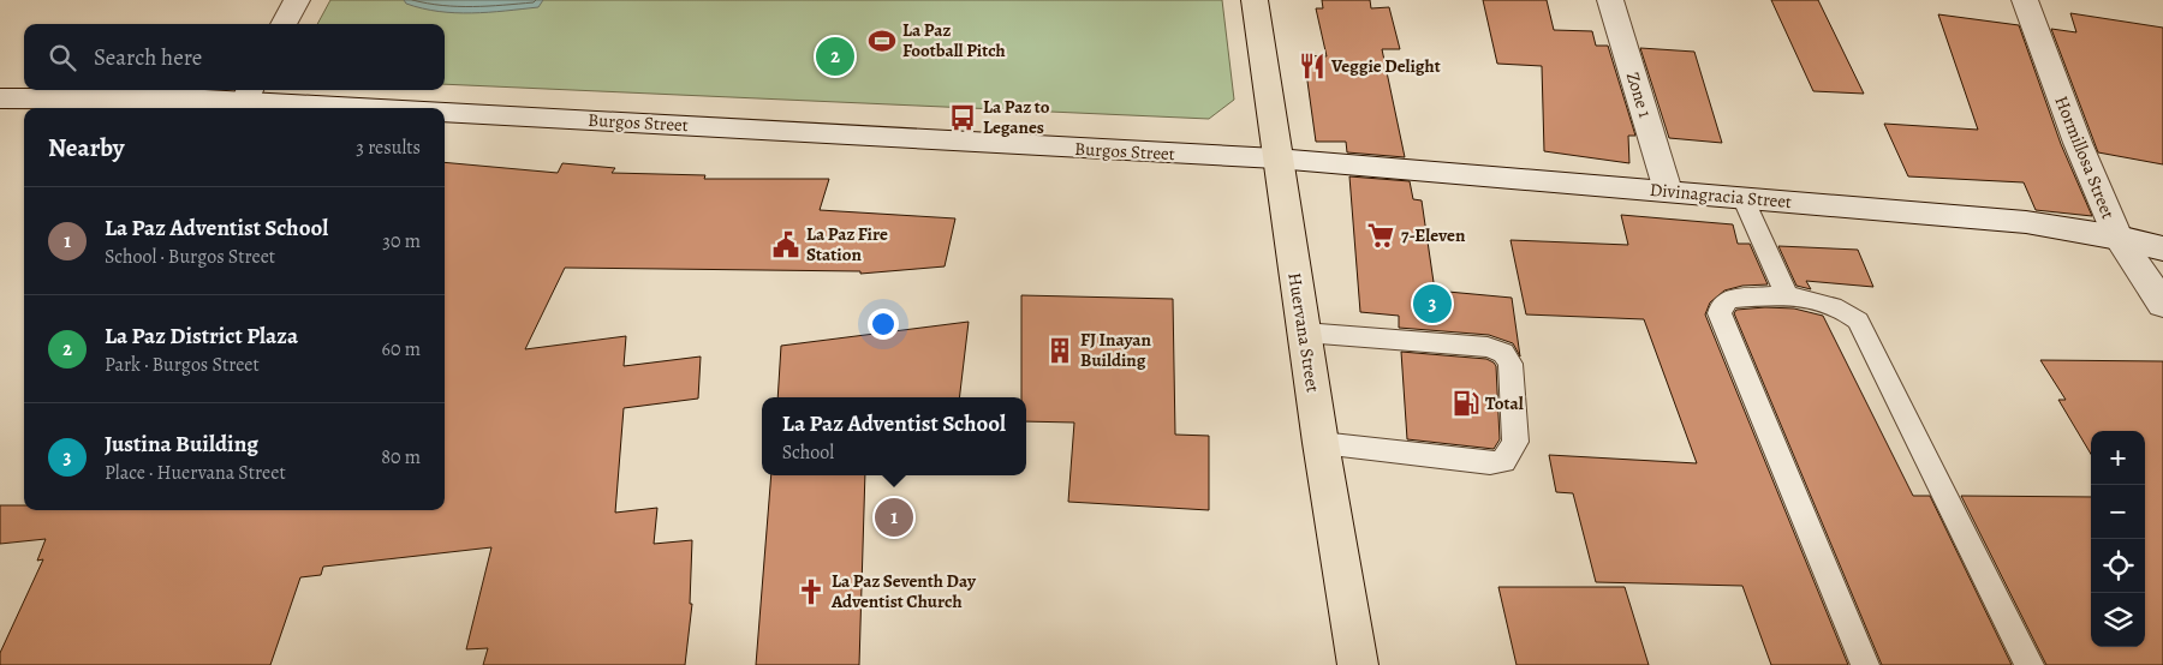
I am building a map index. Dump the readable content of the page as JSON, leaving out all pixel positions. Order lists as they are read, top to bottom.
{
  "streets": {
    "main road": ["Huervana Street"],
    "street": [
      "Zone 1",
      "Burgos Street",
      "Hormillosa Street",
      "Divinagracia Street"
    ]
  },
  "crossings": [
    ["Zone 1", "Divinagracia Street"],
    ["Burgos Street", "Divinagracia Street"],
    ["Burgos Street", "Huervana Street"],
    ["Hormillosa Street", "Divinagracia Street"],
    ["Divinagracia Street", "Huervana Street"]
  ],
  "places": {
    "sports": ["La Paz Football Pitch"],
    "restaurant": ["Veggie Delight"],
    "bus stop": ["La Paz to Leganes"],
    "supermarket": ["7-Eleven"],
    "public building": ["La Paz Fire Station"],
    "building": ["FJ Inayan Building"],
    "fuel station": ["Total"],
    "church": ["La Paz Seventh Day Adventist Church"]
  },
  "page": {
    "search": "Search here",
    "pins": ["2", "3", "1"],
    "heading": ["Nearby", "3 results"],
    "list": [
      {
        "mark": "1",
        "name": "La Paz Adventist School",
        "note": "School · Burgos Street",
        "value": "30 m"
      },
      {
        "mark": "2",
        "name": "La Paz District Plaza",
        "note": "Park · Burgos Street",
        "value": "60 m"
      },
      {
        "mark": "3",
        "name": "Justina Building",
        "note": "Place · Huervana Street",
        "value": "80 m"
      }
    ],
    "popup": ["La Paz Adventist School", "School"],
    "map_buttons": ["+", "−"]
  }
}
